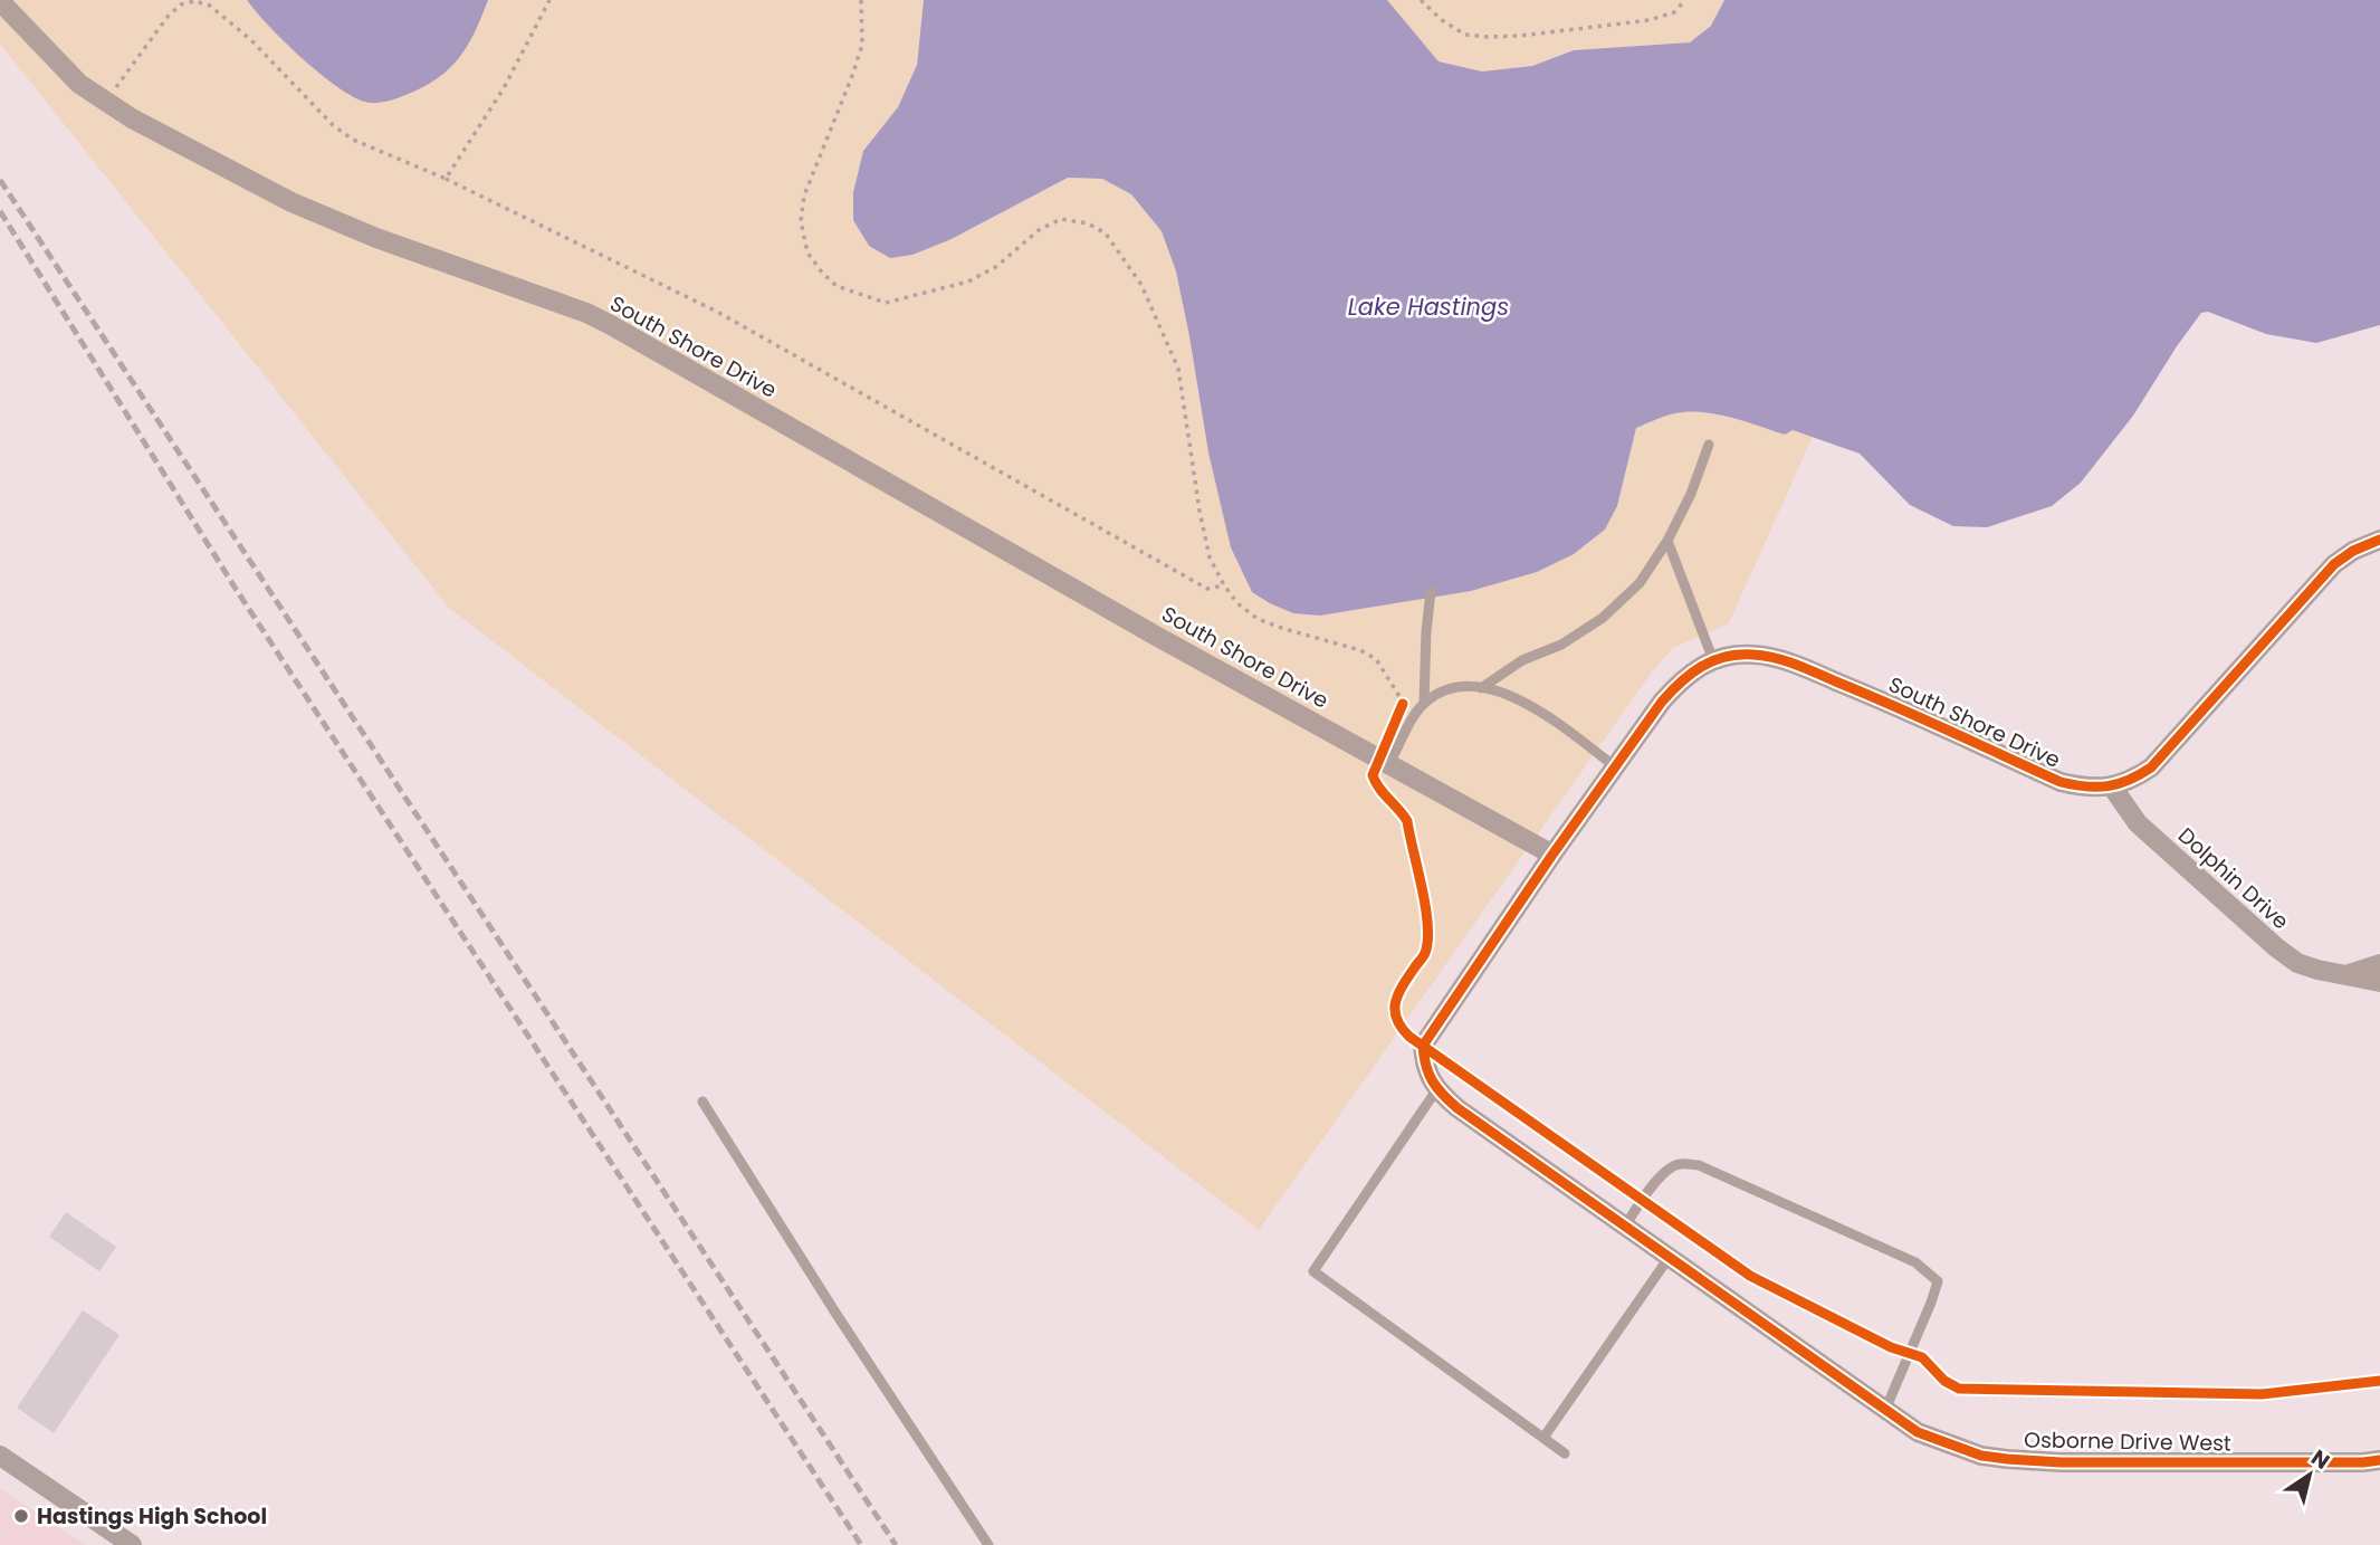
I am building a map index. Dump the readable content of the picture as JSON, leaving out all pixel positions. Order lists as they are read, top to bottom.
{
  "streets": {
    "street": ["South Shore Drive", "Dolphin Drive", "Osborne Drive West"]
  },
  "crossings": [
    ["South Shore Drive", "Dolphin Drive"]
  ],
  "water": ["Lake Hastings"],
  "places": ["Hastings High School"],
  "north": "top right"
}
